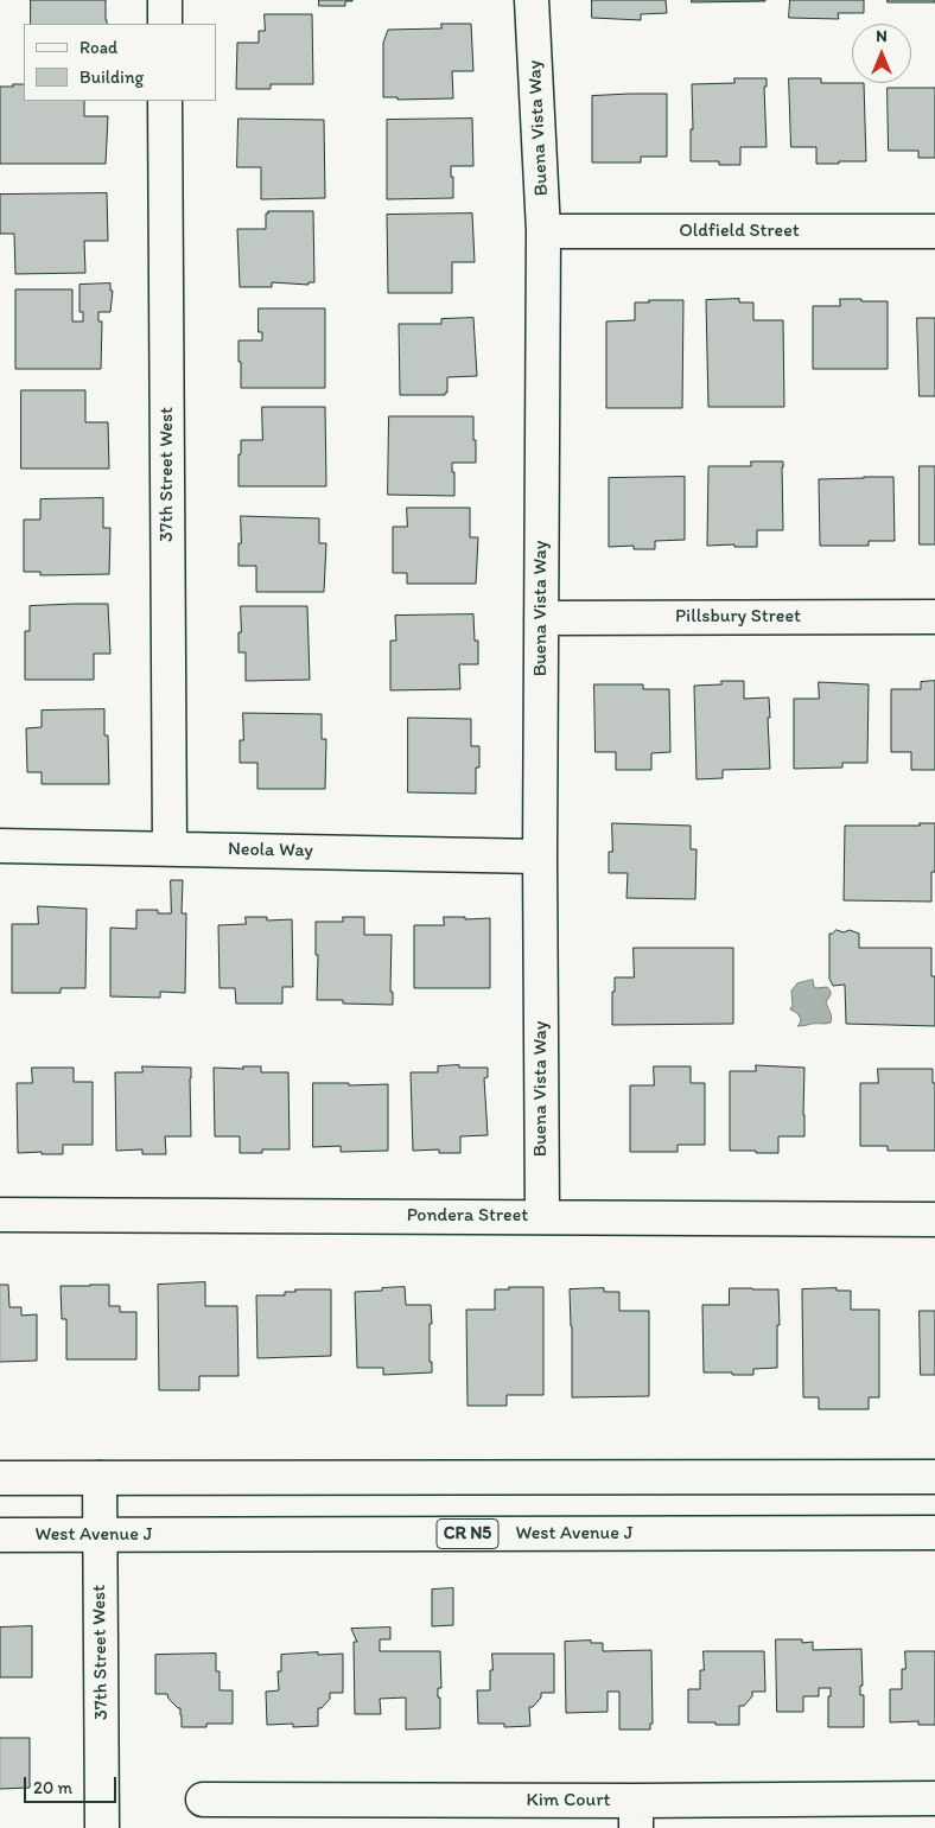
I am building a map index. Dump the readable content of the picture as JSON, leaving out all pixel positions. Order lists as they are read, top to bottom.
{
  "streets": {
    "street": [
      "Buena Vista Way",
      "Oldfield Street",
      "37th Street West",
      "Pillsbury Street",
      "Neola Way",
      "Pondera Street",
      "CR N5",
      "West Avenue J",
      "Kim Court"
    ]
  },
  "crossings": [
    ["Buena Vista Way", "Oldfield Street"],
    ["Buena Vista Way", "Pillsbury Street"],
    ["Buena Vista Way", "Neola Way"],
    ["Buena Vista Way", "Pondera Street"],
    ["37th Street West", "Neola Way"],
    ["37th Street West", "West Avenue J"]
  ],
  "legend": ["Road", "Building"],
  "scale_bar": "20 m",
  "north": "top"
}
